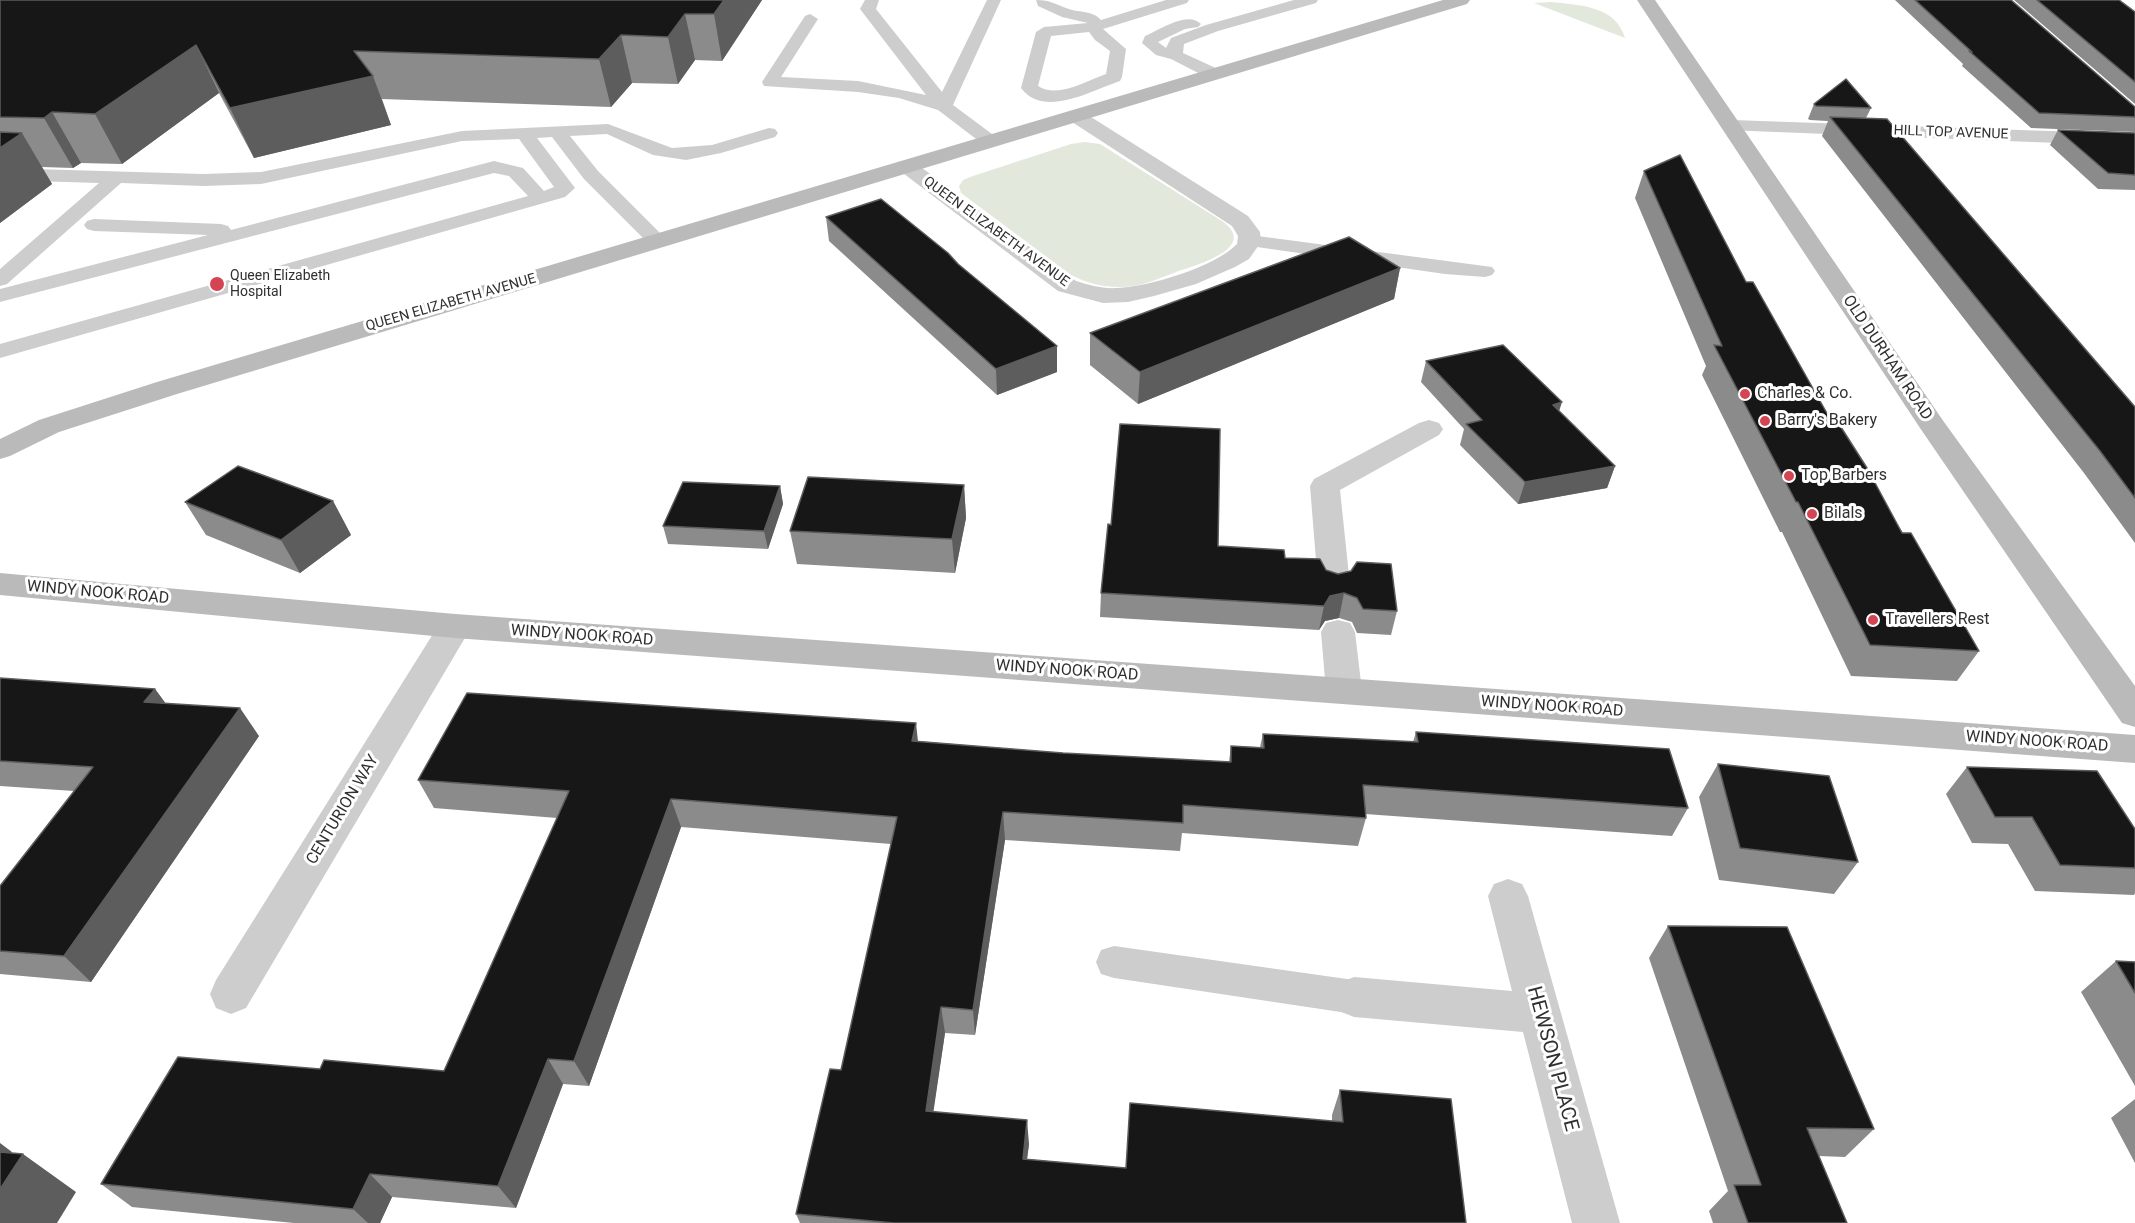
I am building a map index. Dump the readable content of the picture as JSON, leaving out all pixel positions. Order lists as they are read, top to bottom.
{
  "streets": {
    "street": [
      "HILL TOP AVENUE",
      "QUEEN ELIZABETH AVENUE",
      "OLD DURHAM ROAD",
      "WINDY NOOK ROAD",
      "CENTURION WAY",
      "HEWSON PLACE"
    ]
  },
  "crossings": [
    ["HILL TOP AVENUE", "OLD DURHAM ROAD"],
    ["WINDY NOOK ROAD", "CENTURION WAY"]
  ],
  "places": [
    "Queen Elizabeth Hospital",
    "Charles & Co.",
    "Barry's Bakery",
    "Top Barbers",
    "Bilals",
    "Travellers Rest"
  ]
}
